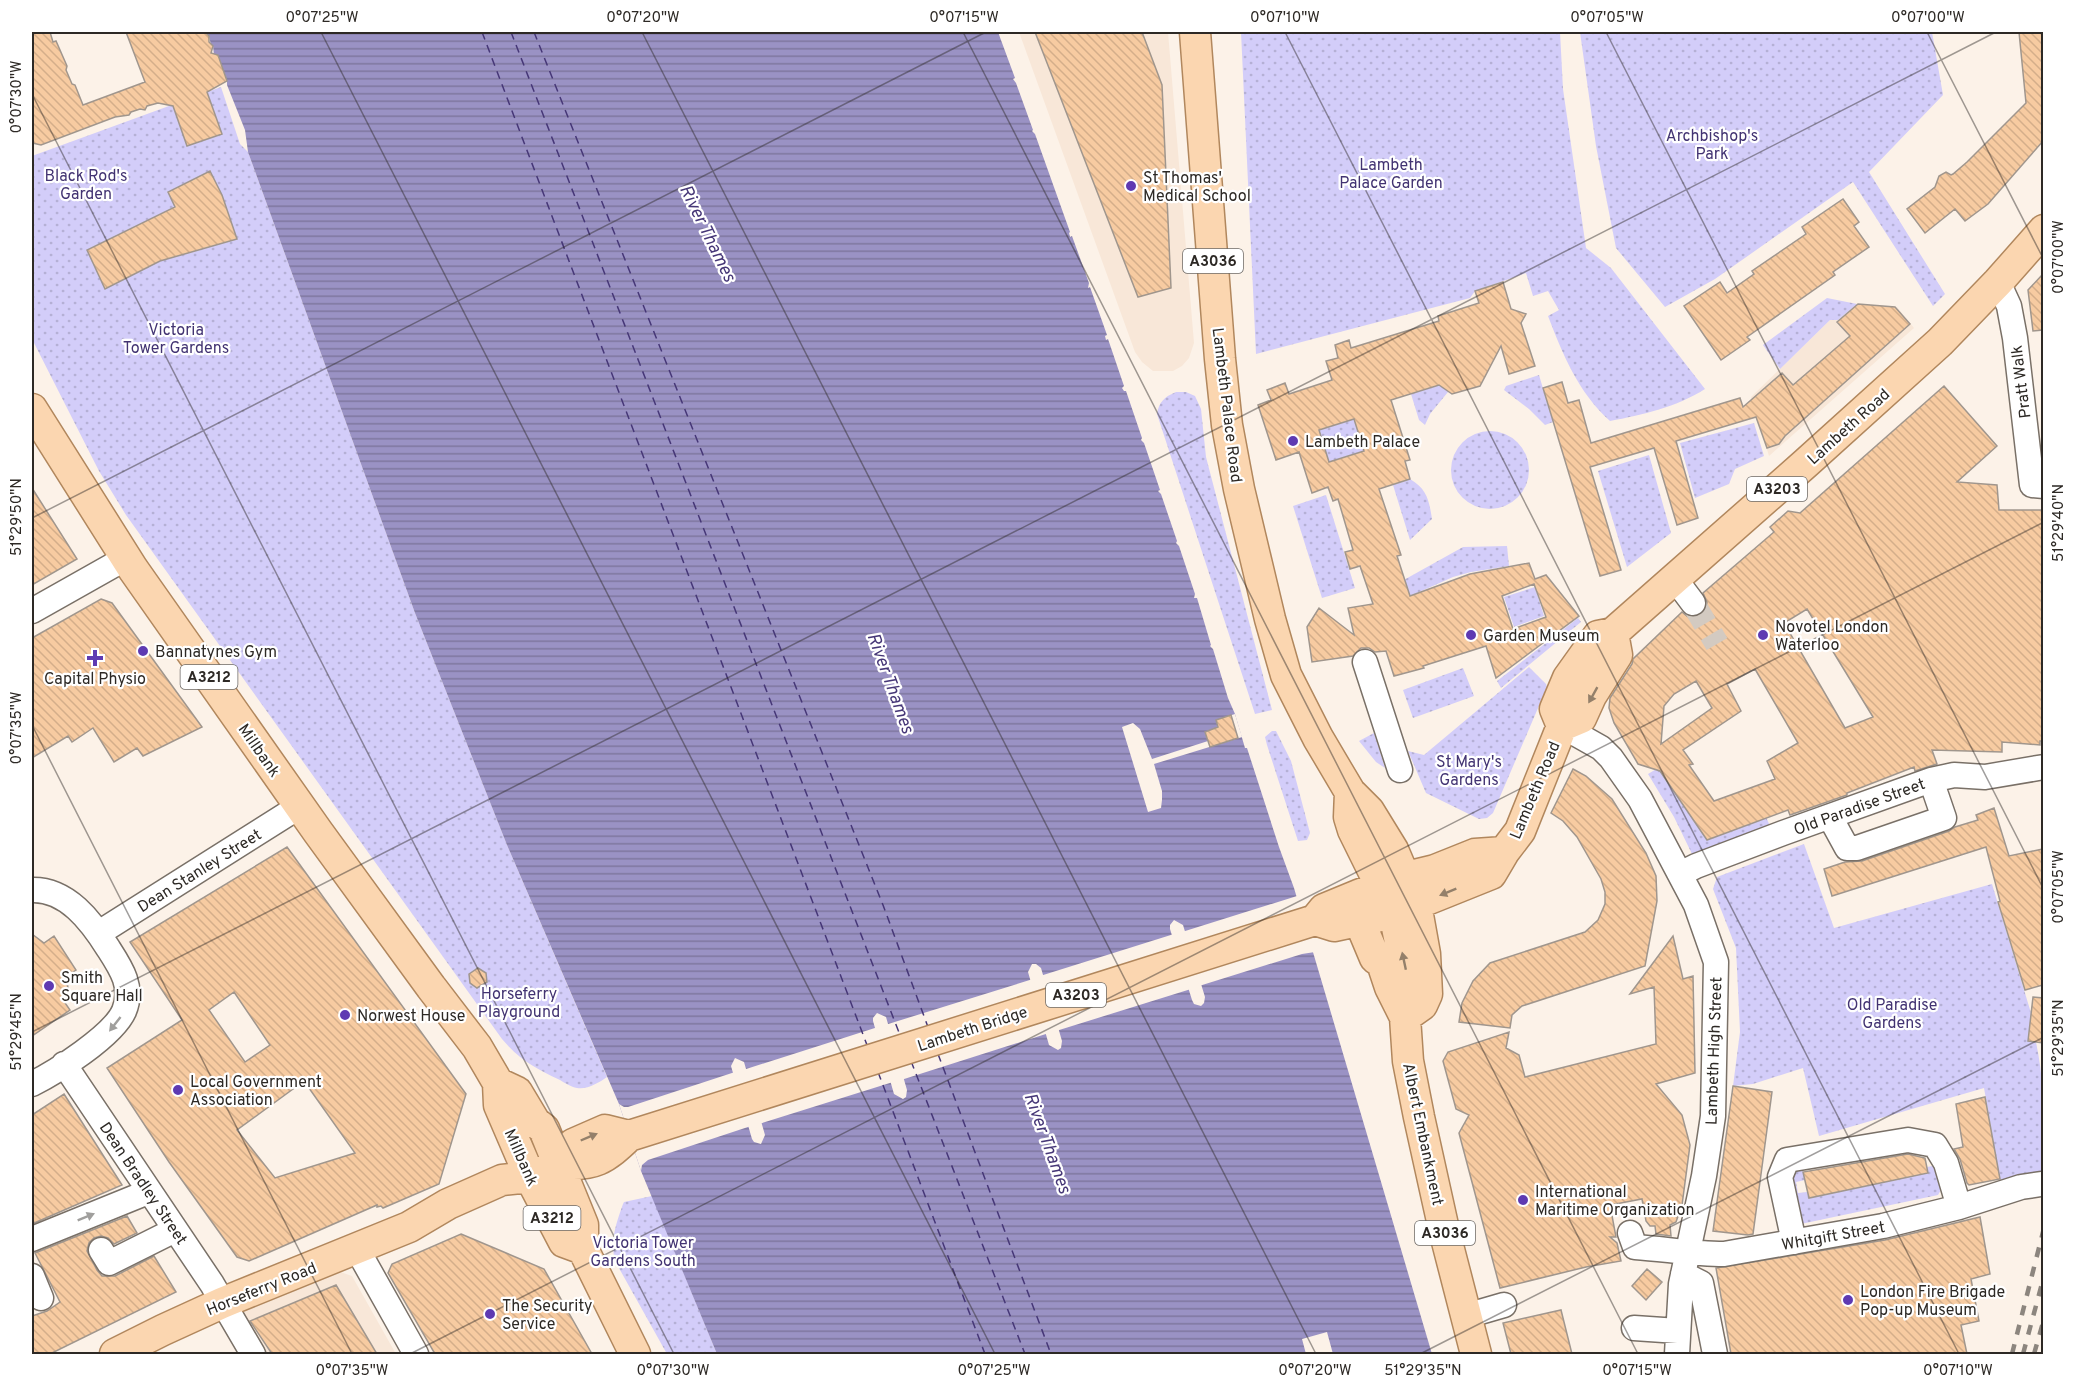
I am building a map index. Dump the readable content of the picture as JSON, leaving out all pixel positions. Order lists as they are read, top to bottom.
{
  "streets": {
    "main road": [
      "A3036",
      "Lambeth Palace Road",
      "Lambeth Road",
      "A3203",
      "A3212",
      "Millbank",
      "Lambeth Bridge",
      "Albert Embankment",
      "Horseferry Road"
    ],
    "street": [
      "Pratt Walk",
      "Old Paradise Street",
      "Dean Stanley Street",
      "Lambeth High Street",
      "Dean Bradley Street",
      "Whitgift Street"
    ]
  },
  "crossings": [
    ["A3036", "Lambeth Palace Road"],
    ["A3036", "Lambeth Road"],
    ["A3036", "Lambeth Bridge"],
    ["A3036", "Albert Embankment"],
    ["Pratt Walk", "Lambeth Road"],
    ["Lambeth Palace Road", "Lambeth Road"],
    ["Lambeth Palace Road", "Lambeth Bridge"],
    ["Lambeth Road", "Lambeth Bridge"],
    ["Lambeth Road", "Lambeth High Street"],
    ["Millbank", "Dean Stanley Street"],
    ["Millbank", "Lambeth Bridge"],
    ["Millbank", "Horseferry Road"],
    ["Old Paradise Street", "Lambeth High Street"],
    ["Lambeth Bridge", "Horseferry Road"],
    ["Lambeth High Street", "Whitgift Street"],
    ["Dean Bradley Street", "Horseferry Road"]
  ],
  "water": ["River Thames"],
  "parks": [
    "Archbishop's Park",
    "Lambeth Palace Garden",
    "Black Rod's Garden",
    "Victoria Tower Gardens",
    "St Mary's Gardens",
    "Horseferry Playground",
    "Old Paradise Gardens",
    "Victoria Tower Gardens South"
  ],
  "places": {
    "other": [
      "St Thomas' Medical School",
      "Lambeth Palace",
      "Garden Museum",
      "Novotel London Waterloo",
      "Bannatynes Gym",
      "Smith Square Hall",
      "Norwest House",
      "Local Government Association",
      "International Maritime Organization",
      "London Fire Brigade Pop-up Museum",
      "The Security Service"
    ],
    "health": ["Capital Physio"]
  },
  "coordinates": [
    "0°07'25\"W",
    "0°07'20\"W",
    "0°07'15\"W",
    "0°07'10\"W",
    "0°07'05\"W",
    "0°07'00\"W",
    "0°07'30\"W",
    "51°29'50\"N",
    "51°29'40\"N",
    "0°07'35\"W",
    "51°29'45\"N",
    "51°29'35\"N"
  ]
}
